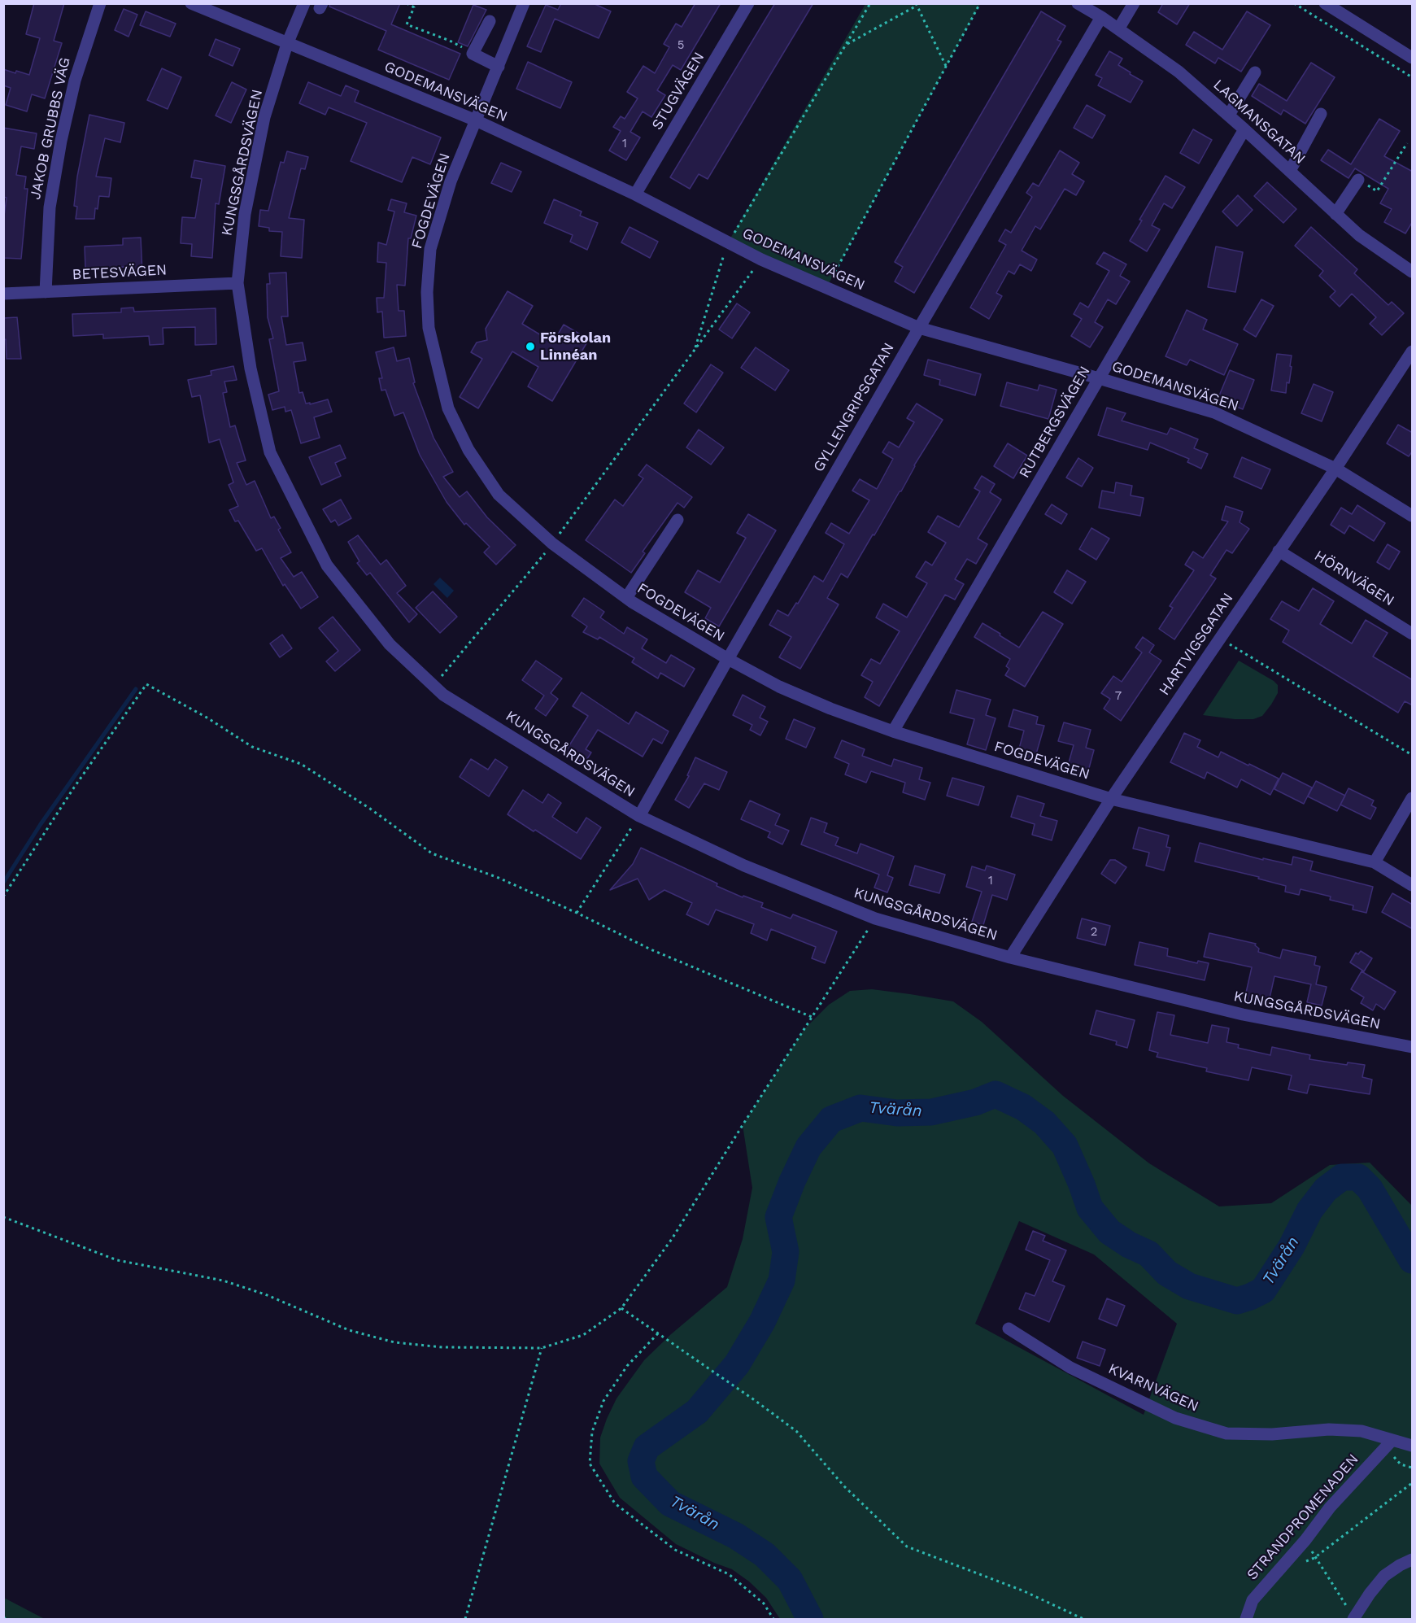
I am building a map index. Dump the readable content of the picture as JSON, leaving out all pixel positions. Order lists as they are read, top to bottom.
{
  "streets": {
    "street": [
      "STUGVÄGEN",
      "GODEMANSVÄGEN",
      "LAGMANSGATAN",
      "JAKOB GRUBBS VÄG",
      "KUNGSGÅRDSVÄGEN",
      "FOGDEVÄGEN",
      "BETESVÄGEN",
      "GYLLENGRIPSGATAN",
      "RUTBERGSVÄGEN",
      "HÖRNVÄGEN",
      "HARTVIGSGATAN",
      "KVARNVÄGEN",
      "STRANDPROMENADEN"
    ]
  },
  "crossings": [
    ["STUGVÄGEN", "GODEMANSVÄGEN"],
    ["GODEMANSVÄGEN", "KUNGSGÅRDSVÄGEN"],
    ["GODEMANSVÄGEN", "FOGDEVÄGEN"],
    ["GODEMANSVÄGEN", "GYLLENGRIPSGATAN"],
    ["GODEMANSVÄGEN", "RUTBERGSVÄGEN"],
    ["GODEMANSVÄGEN", "HARTVIGSGATAN"],
    ["LAGMANSGATAN", "GYLLENGRIPSGATAN"],
    ["LAGMANSGATAN", "RUTBERGSVÄGEN"],
    ["JAKOB GRUBBS VÄG", "BETESVÄGEN"],
    ["KUNGSGÅRDSVÄGEN", "BETESVÄGEN"],
    ["KUNGSGÅRDSVÄGEN", "GYLLENGRIPSGATAN"],
    ["KUNGSGÅRDSVÄGEN", "HARTVIGSGATAN"],
    ["FOGDEVÄGEN", "GYLLENGRIPSGATAN"],
    ["FOGDEVÄGEN", "RUTBERGSVÄGEN"],
    ["FOGDEVÄGEN", "HARTVIGSGATAN"],
    ["HÖRNVÄGEN", "HARTVIGSGATAN"],
    ["KVARNVÄGEN", "STRANDPROMENADEN"]
  ],
  "water": ["Tvärån"],
  "places": ["Förskolan Linnéan"],
  "house_numbers": [
    "5",
    "1",
    "7",
    "1",
    "2"
  ]
}
